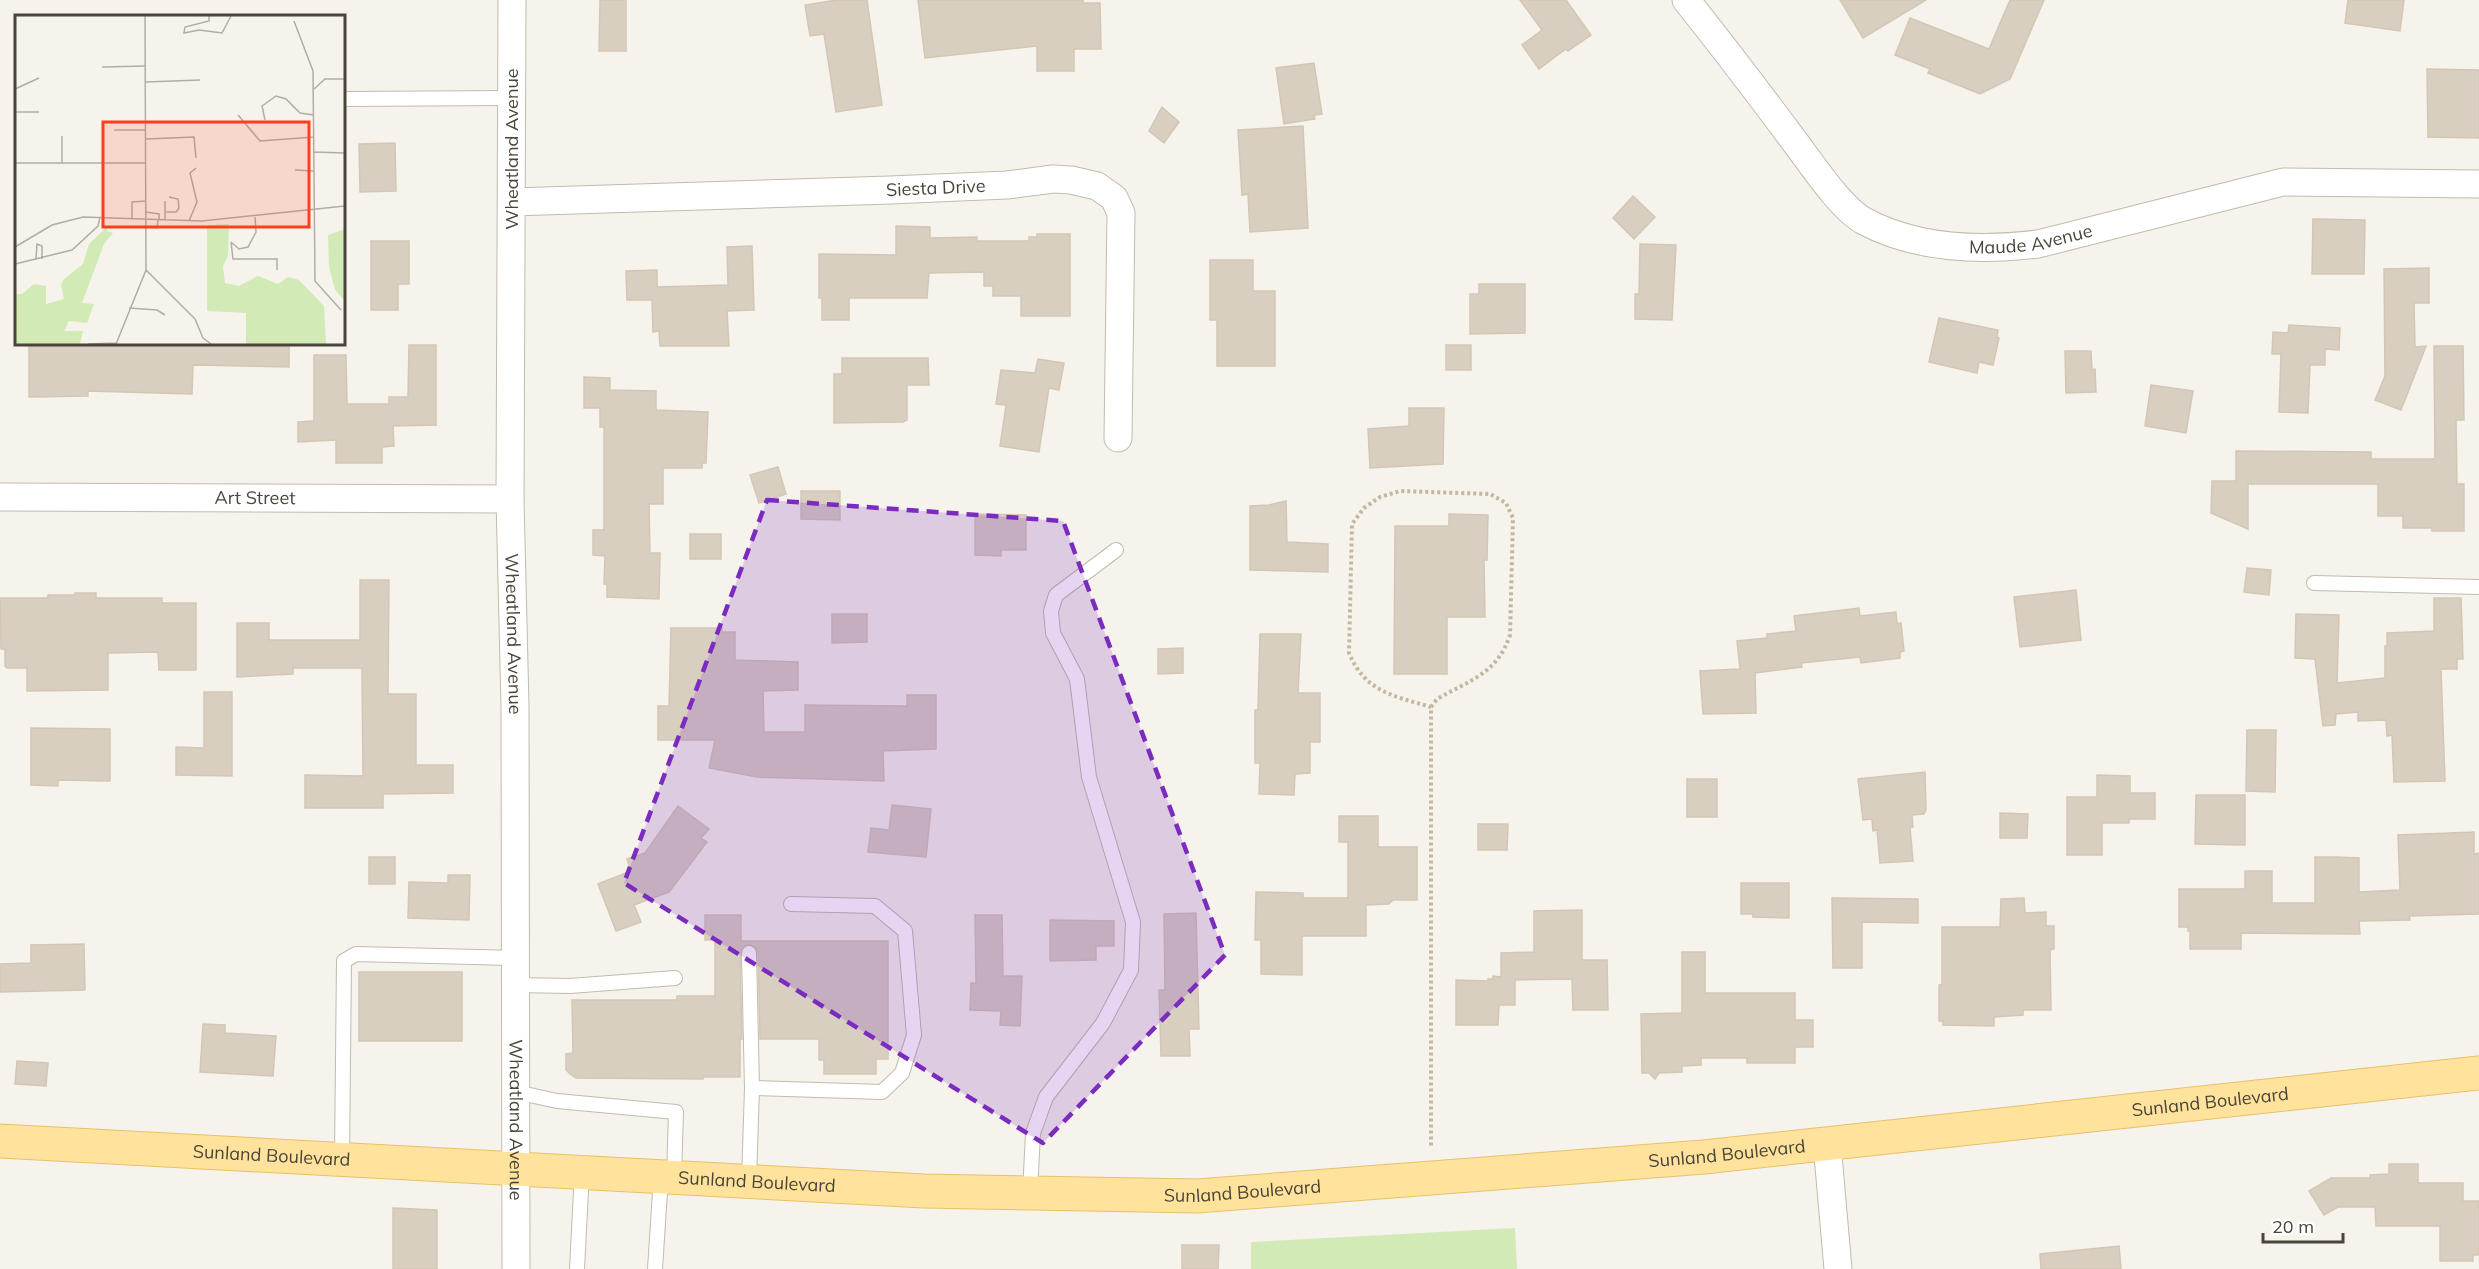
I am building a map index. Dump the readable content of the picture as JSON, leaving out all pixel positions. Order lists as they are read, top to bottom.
{
  "streets": {
    "main road": ["Sunland Boulevard"],
    "street": [
      "Wheatland Avenue",
      "Siesta Drive",
      "Maude Avenue",
      "Art Street"
    ]
  },
  "crossings": [
    ["Wheatland Avenue", "Siesta Drive"],
    ["Wheatland Avenue", "Art Street"],
    ["Wheatland Avenue", "Sunland Boulevard"]
  ],
  "scale_bar": "20 m"
}
